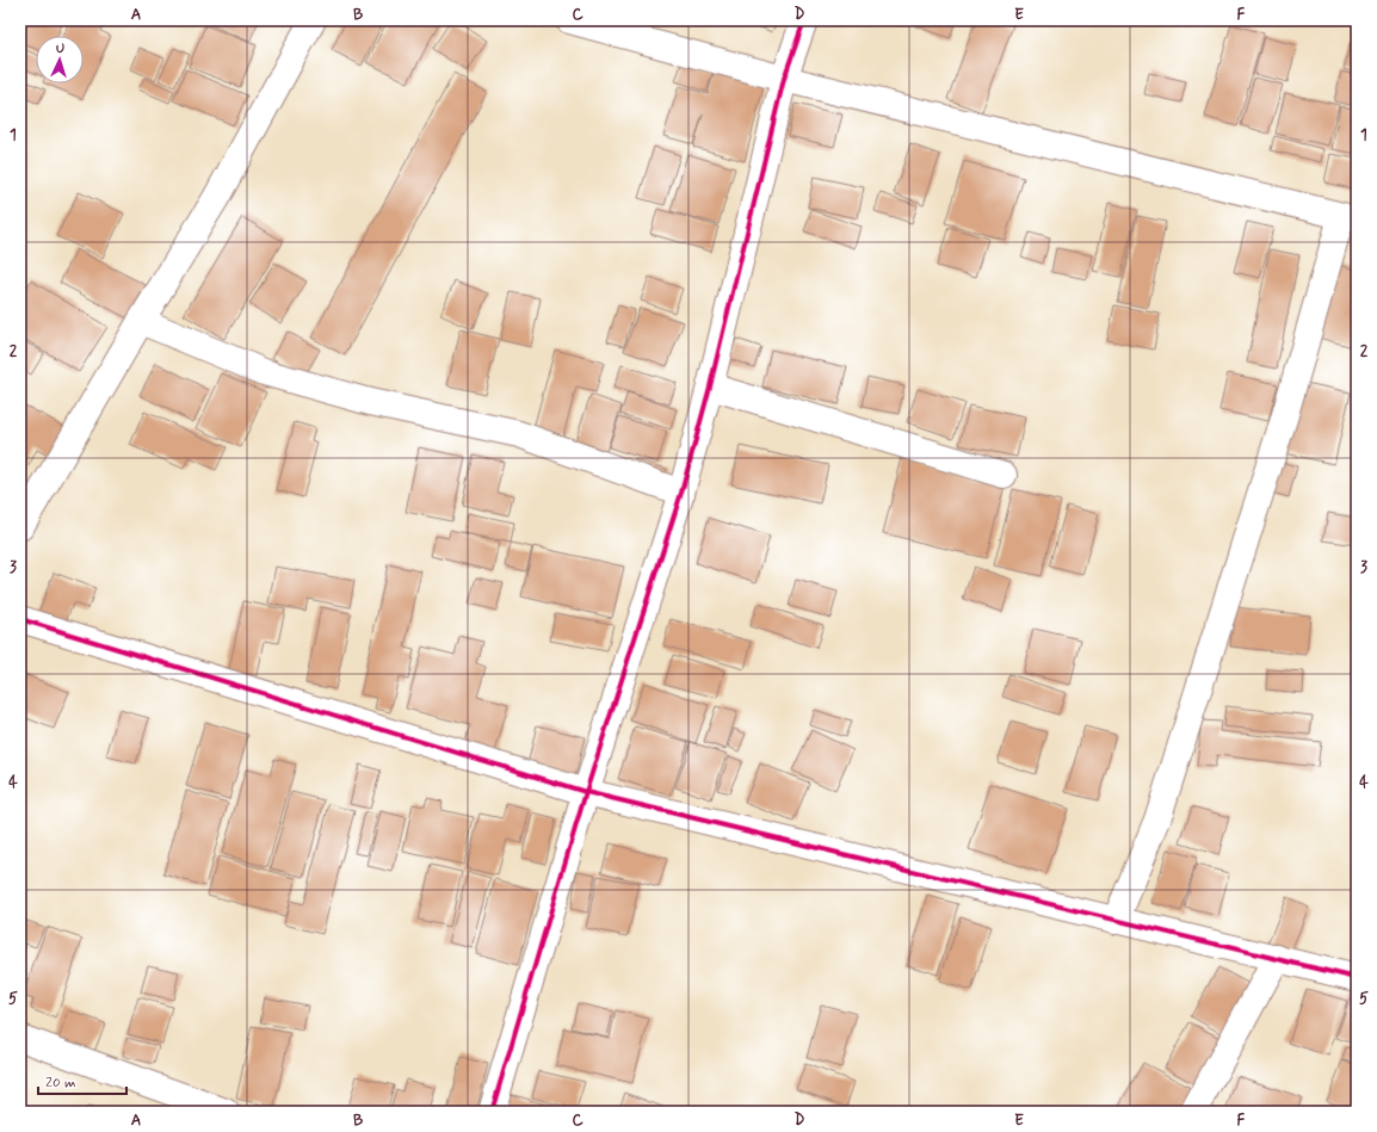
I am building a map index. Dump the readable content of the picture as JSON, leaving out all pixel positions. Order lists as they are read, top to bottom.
{
  "scale_bar": "20 m",
  "north": "top",
  "grid": {
    "columns": [
      "A",
      "B",
      "C",
      "D",
      "E",
      "F"
    ],
    "rows": [
      "1",
      "2",
      "3",
      "4",
      "5"
    ]
  }
}
